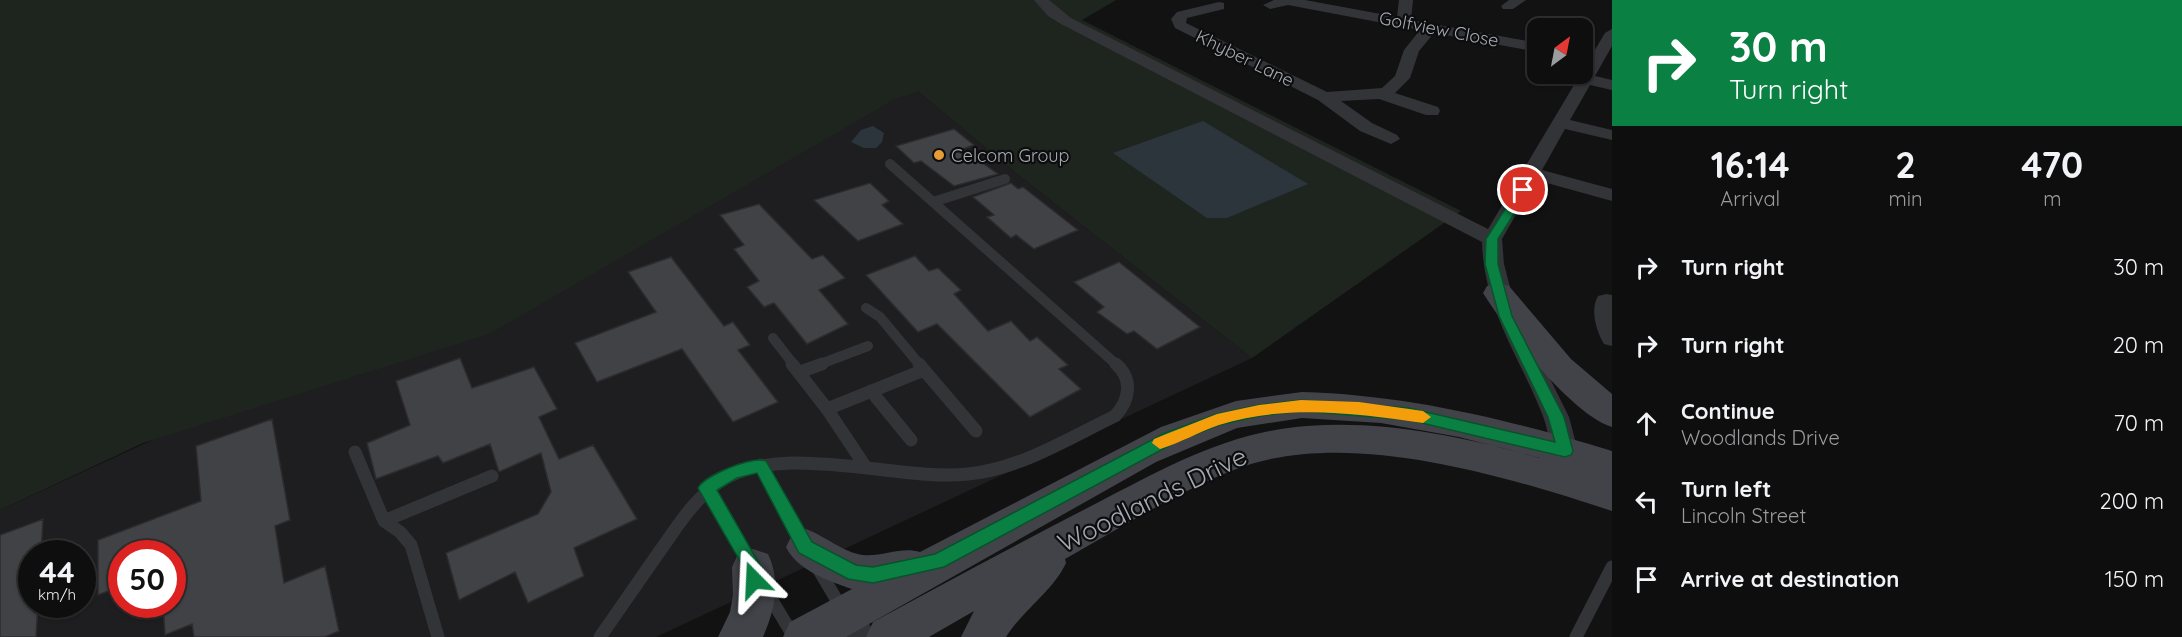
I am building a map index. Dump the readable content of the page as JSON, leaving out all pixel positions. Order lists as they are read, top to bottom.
{
  "streets": {
    "main road": ["Woodlands Drive"],
    "street": ["Golfview Close", "Khyber Lane"]
  },
  "places": ["Celcom Group"],
  "north": "top right",
  "page": {
    "turn": ["30 m", "Turn right"],
    "eta": [
      "16:14",
      "Arrival",
      "2",
      "min",
      "470",
      "m"
    ],
    "list": [
      {
        "name": "Turn right",
        "value": "30 m"
      },
      {
        "name": "Turn right",
        "value": "20 m"
      },
      {
        "name": "Continue",
        "note": "Woodlands Drive",
        "value": "70 m"
      },
      {
        "name": "Turn left",
        "note": "Lincoln Street",
        "value": "200 m"
      },
      {
        "name": "Arrive at destination",
        "value": "150 m"
      }
    ],
    "speed": "44 km/h",
    "limit": "50"
  }
}
